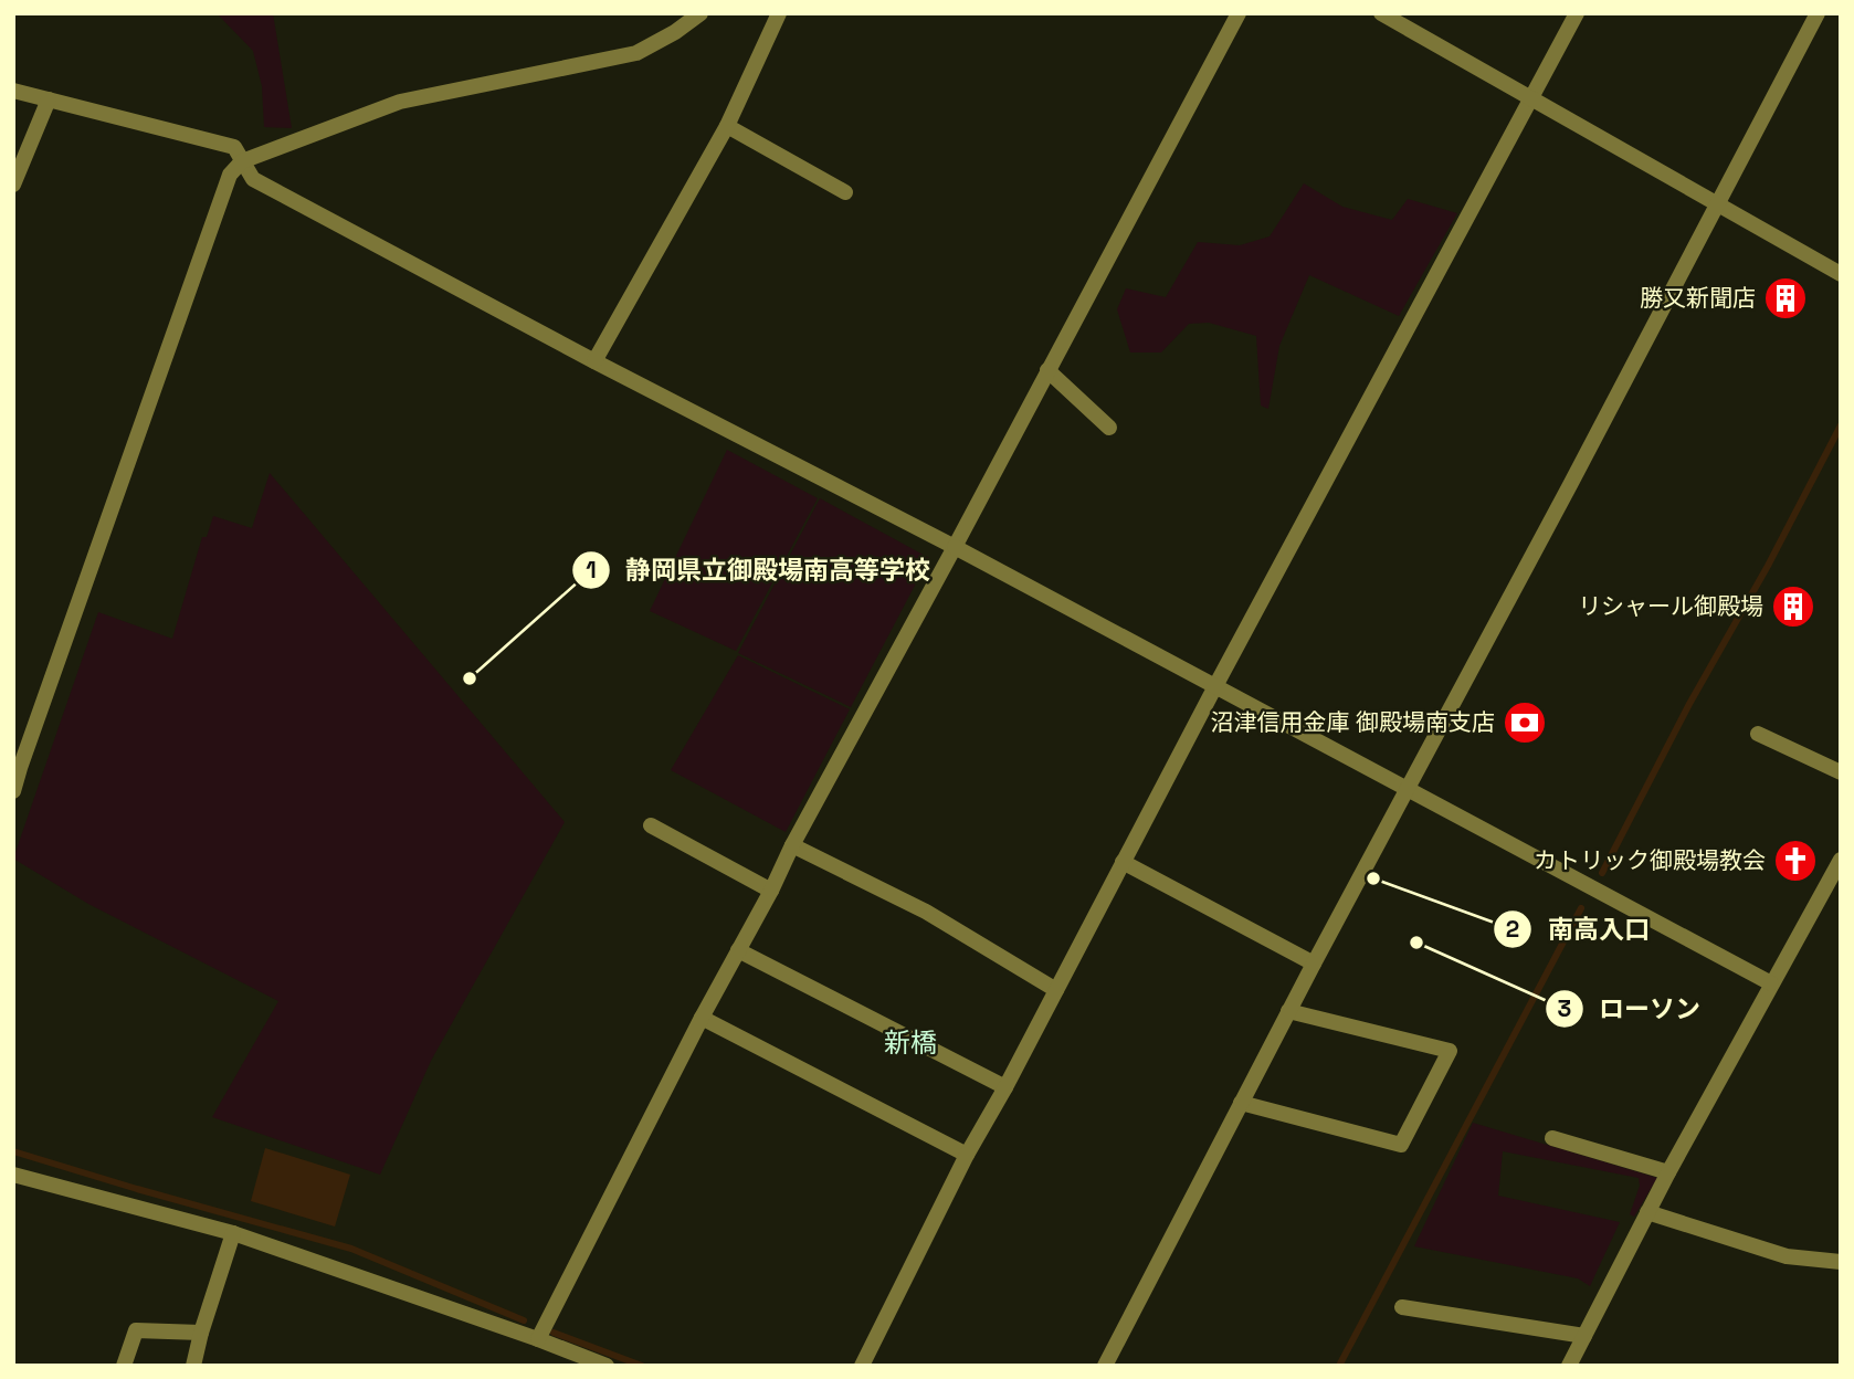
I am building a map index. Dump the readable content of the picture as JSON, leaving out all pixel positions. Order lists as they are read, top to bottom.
{
  "districts": ["新橋"],
  "places": {
    "building": ["勝又新聞店", "リシャール御殿場"],
    "other": ["静岡県立御殿場南高等学校", "南高入口", "ローソン"],
    "bank": ["沼津信用金庫 御殿場南支店"],
    "church": ["カトリック御殿場教会"]
  }
}
